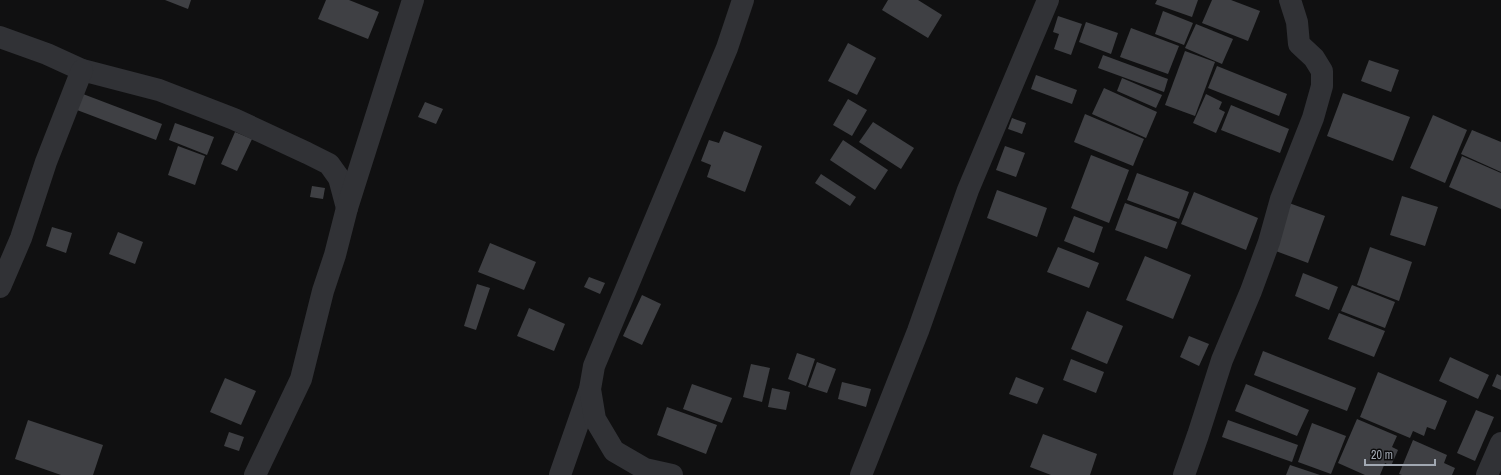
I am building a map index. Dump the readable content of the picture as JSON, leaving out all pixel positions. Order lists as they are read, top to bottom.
{
  "scale_bar": "20 m"
}
